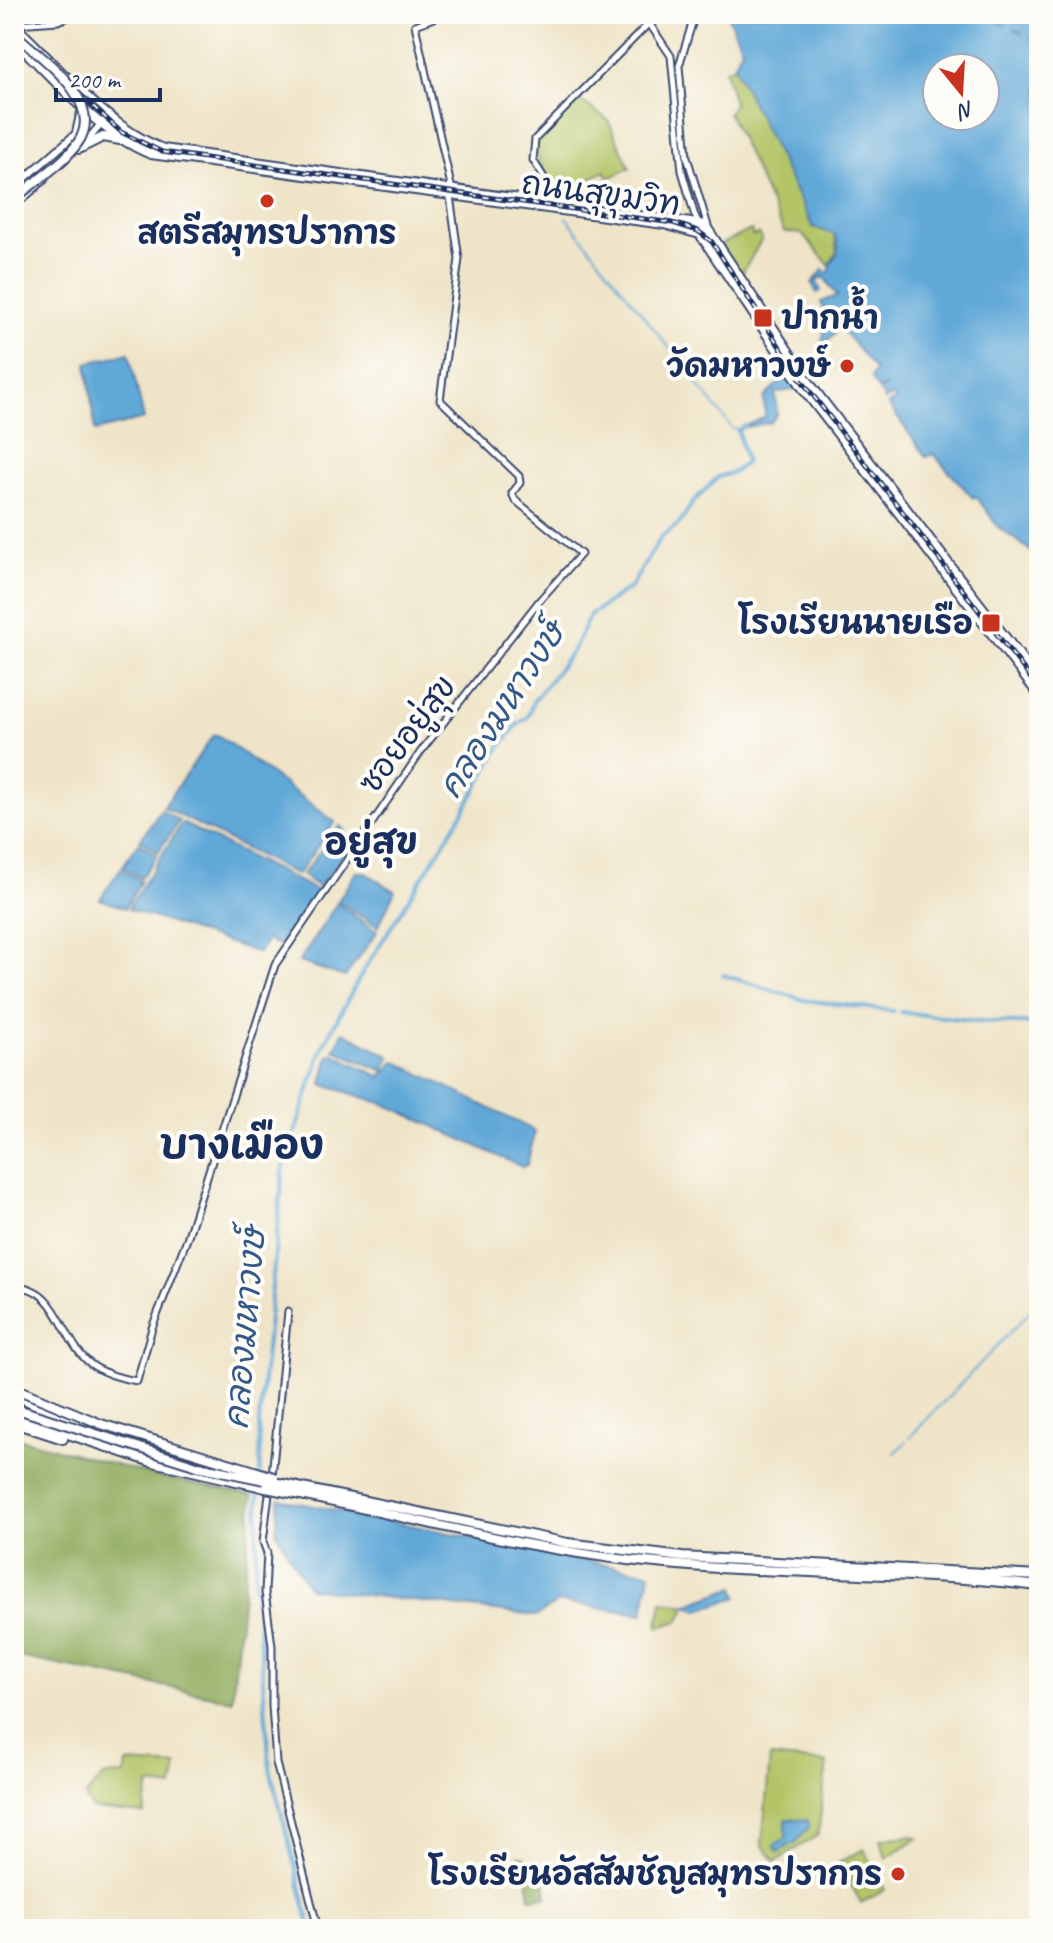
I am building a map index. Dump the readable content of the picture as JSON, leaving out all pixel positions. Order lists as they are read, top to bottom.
{
  "streets": {
    "highway": ["ถนนสุขุมวิท"],
    "street": ["ซอยอยู่สุข"]
  },
  "crossings": [
    ["ถนนสุขุมวิท", "ซอยอยู่สุข"]
  ],
  "districts": ["อยู่สุข", "บางเมือง"],
  "water": ["คลองมหาวงษ์"],
  "places": {
    "other": ["สตรีสมุทรปราการ", "วัดมหาวงษ์", "โรงเรียนอัสสัมชัญสมุทรปราการ"],
    "transit": ["ปากน้ำ", "โรงเรียนนายเรือ"]
  },
  "scale_bar": "200 m",
  "north": "bottom"
}
